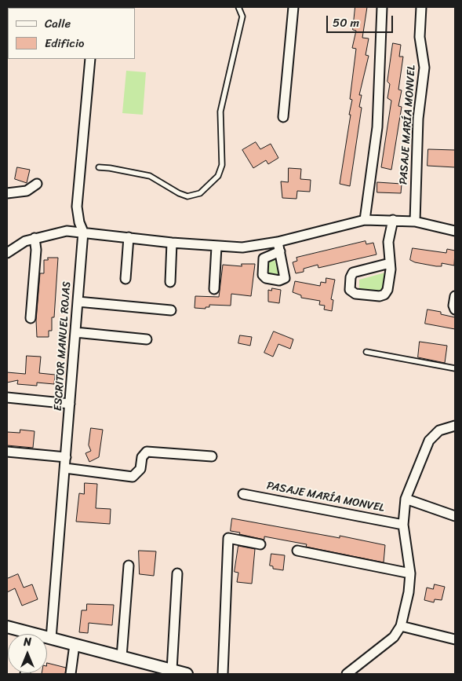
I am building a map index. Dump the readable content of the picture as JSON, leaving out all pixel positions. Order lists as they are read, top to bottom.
{
  "streets": {
    "street": ["PASAJE MARÍA MONVEL", "ESCRITOR MANUEL ROJAS"]
  },
  "legend": ["Calle", "Edificio"],
  "scale_bar": "50 m",
  "north": "top"
}
